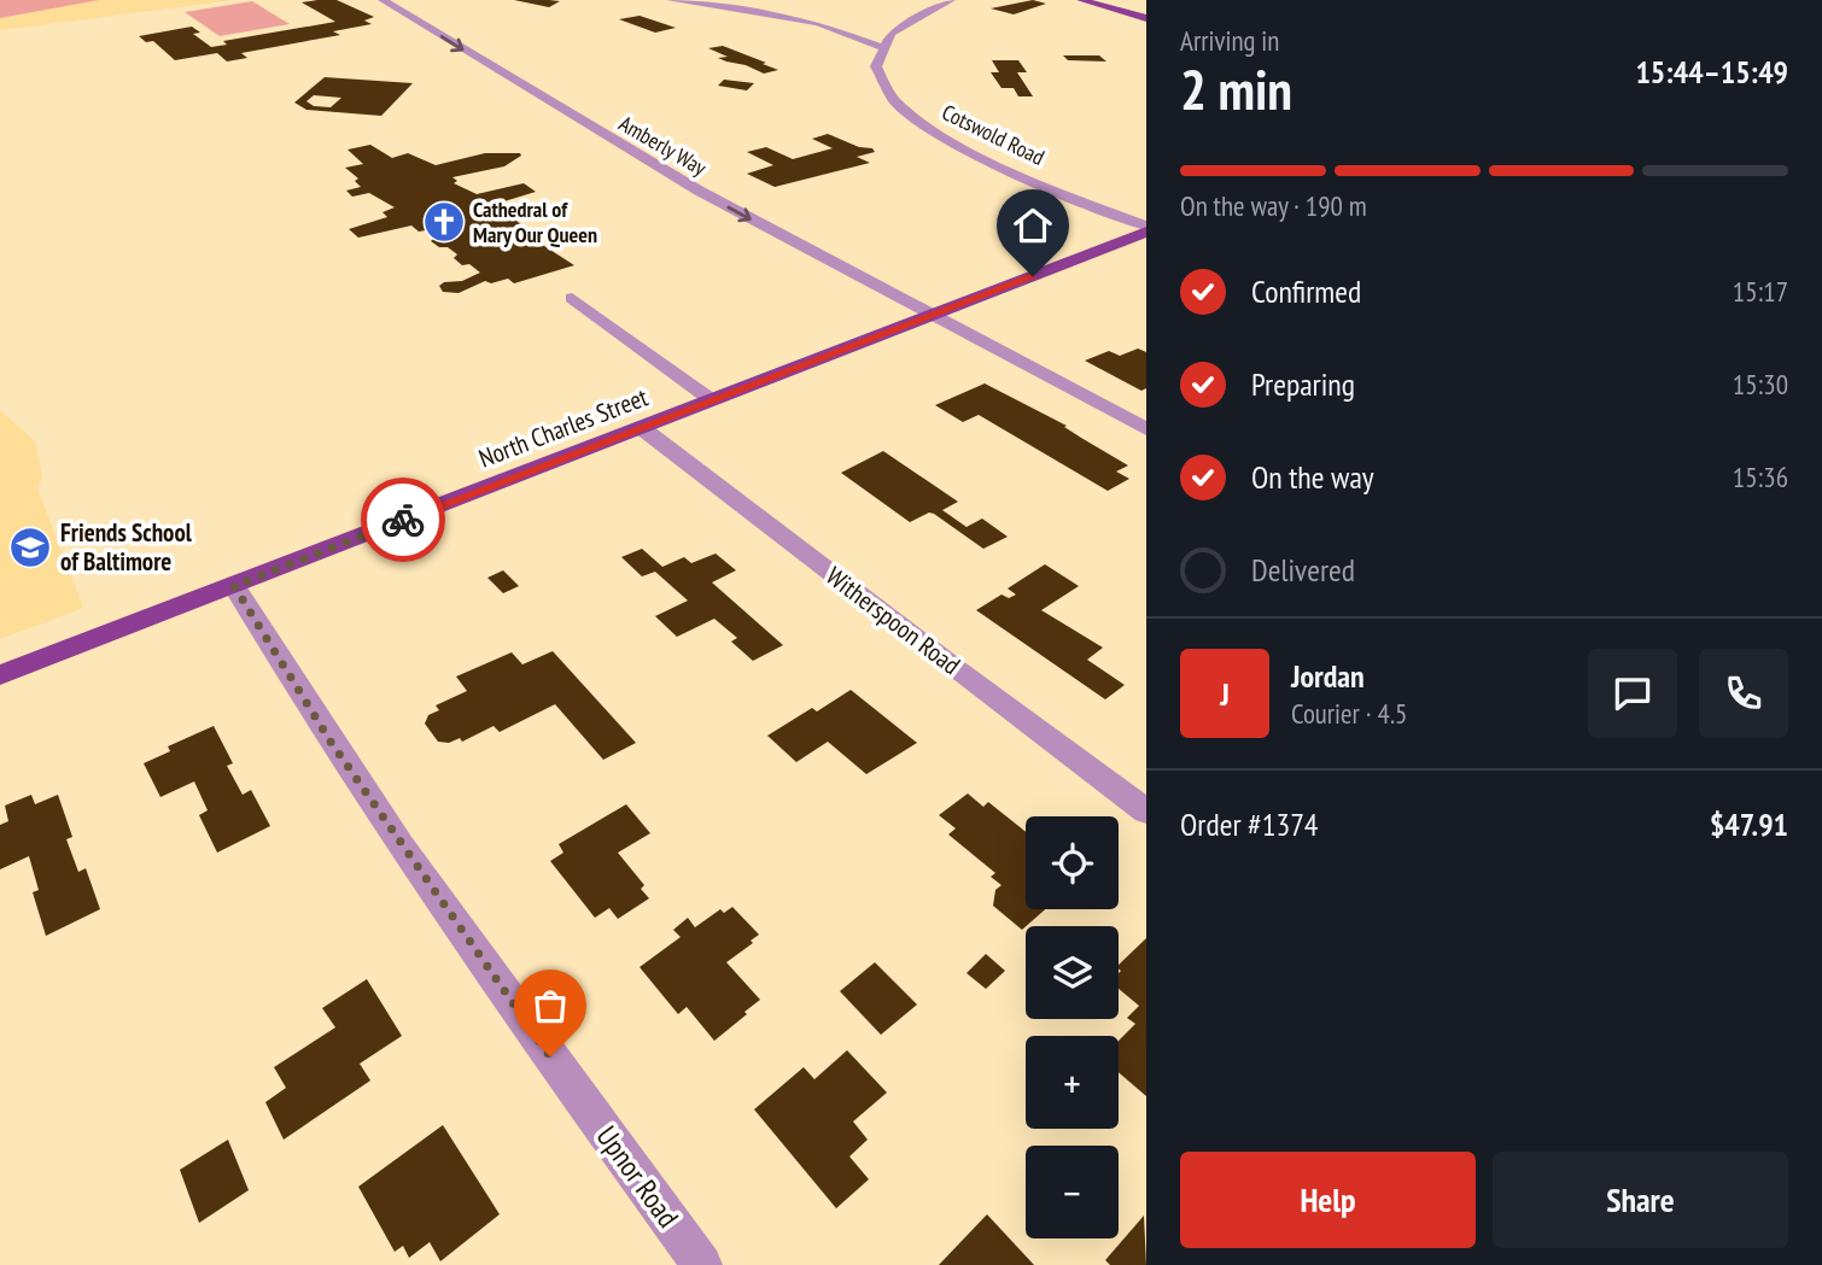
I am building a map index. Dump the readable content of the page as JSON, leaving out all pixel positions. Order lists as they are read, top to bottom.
{
  "streets": {
    "main road": ["North Charles Street"],
    "street": [
      "Cotswold Road",
      "Amberly Way",
      "Witherspoon Road",
      "Upnor Road"
    ]
  },
  "crossings": [
    ["Amberly Way", "North Charles Street"],
    ["North Charles Street", "Witherspoon Road"],
    ["North Charles Street", "Upnor Road"]
  ],
  "places": {
    "church": ["Cathedral of Mary Our Queen"],
    "school or university": ["Friends School of Baltimore"]
  },
  "page": {
    "heading": ["2 min", "Arriving in", "15:44–15:49"],
    "panel": [
      "Jordan",
      "Courier · 4.5",
      "Order #1374",
      "$47.91"
    ],
    "bar": "On the way · 190 m",
    "list": [
      ["Confirmed", "15:17"],
      ["Preparing", "15:30"],
      ["On the way", "15:36"],
      "Delivered"
    ],
    "round": "J",
    "map_buttons": ["+", "−"],
    "buttons": ["Help", "Share"]
  }
}
